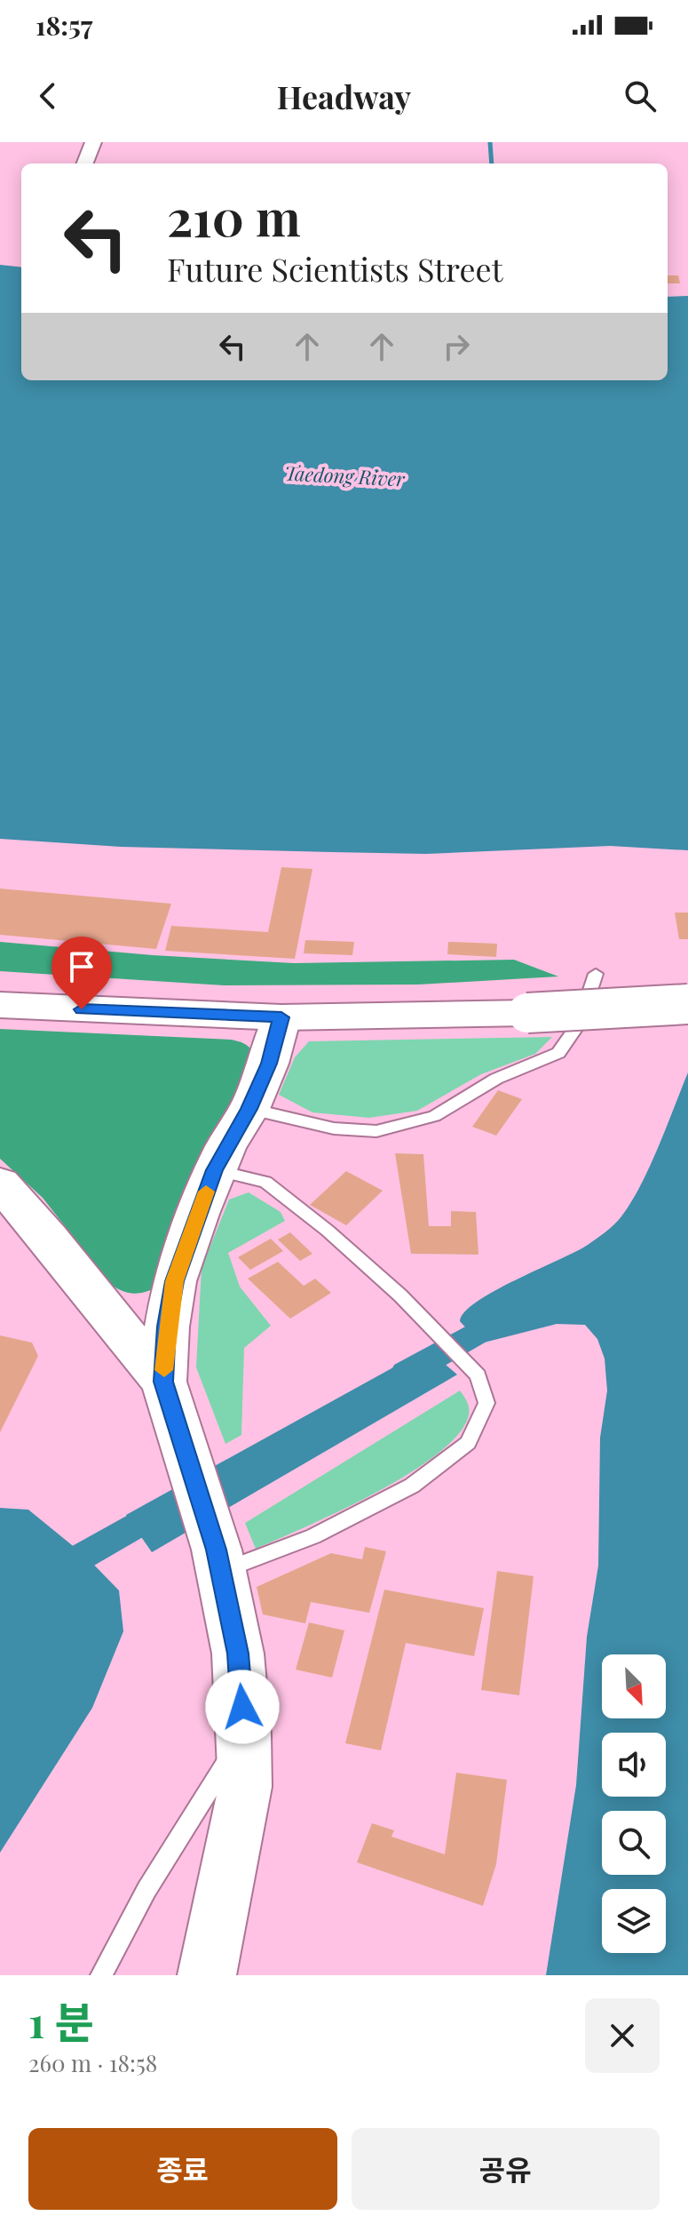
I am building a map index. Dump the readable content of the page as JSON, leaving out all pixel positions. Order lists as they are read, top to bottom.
{
  "water": ["Taedong River"],
  "north": "bottom right",
  "page": {
    "status": "18:57",
    "header": "Headway",
    "turn": ["210 m", "Future Scientists Street"],
    "heading": ["1 분", "260 m · 18:58"],
    "buttons": ["종료", "공유"]
  }
}
